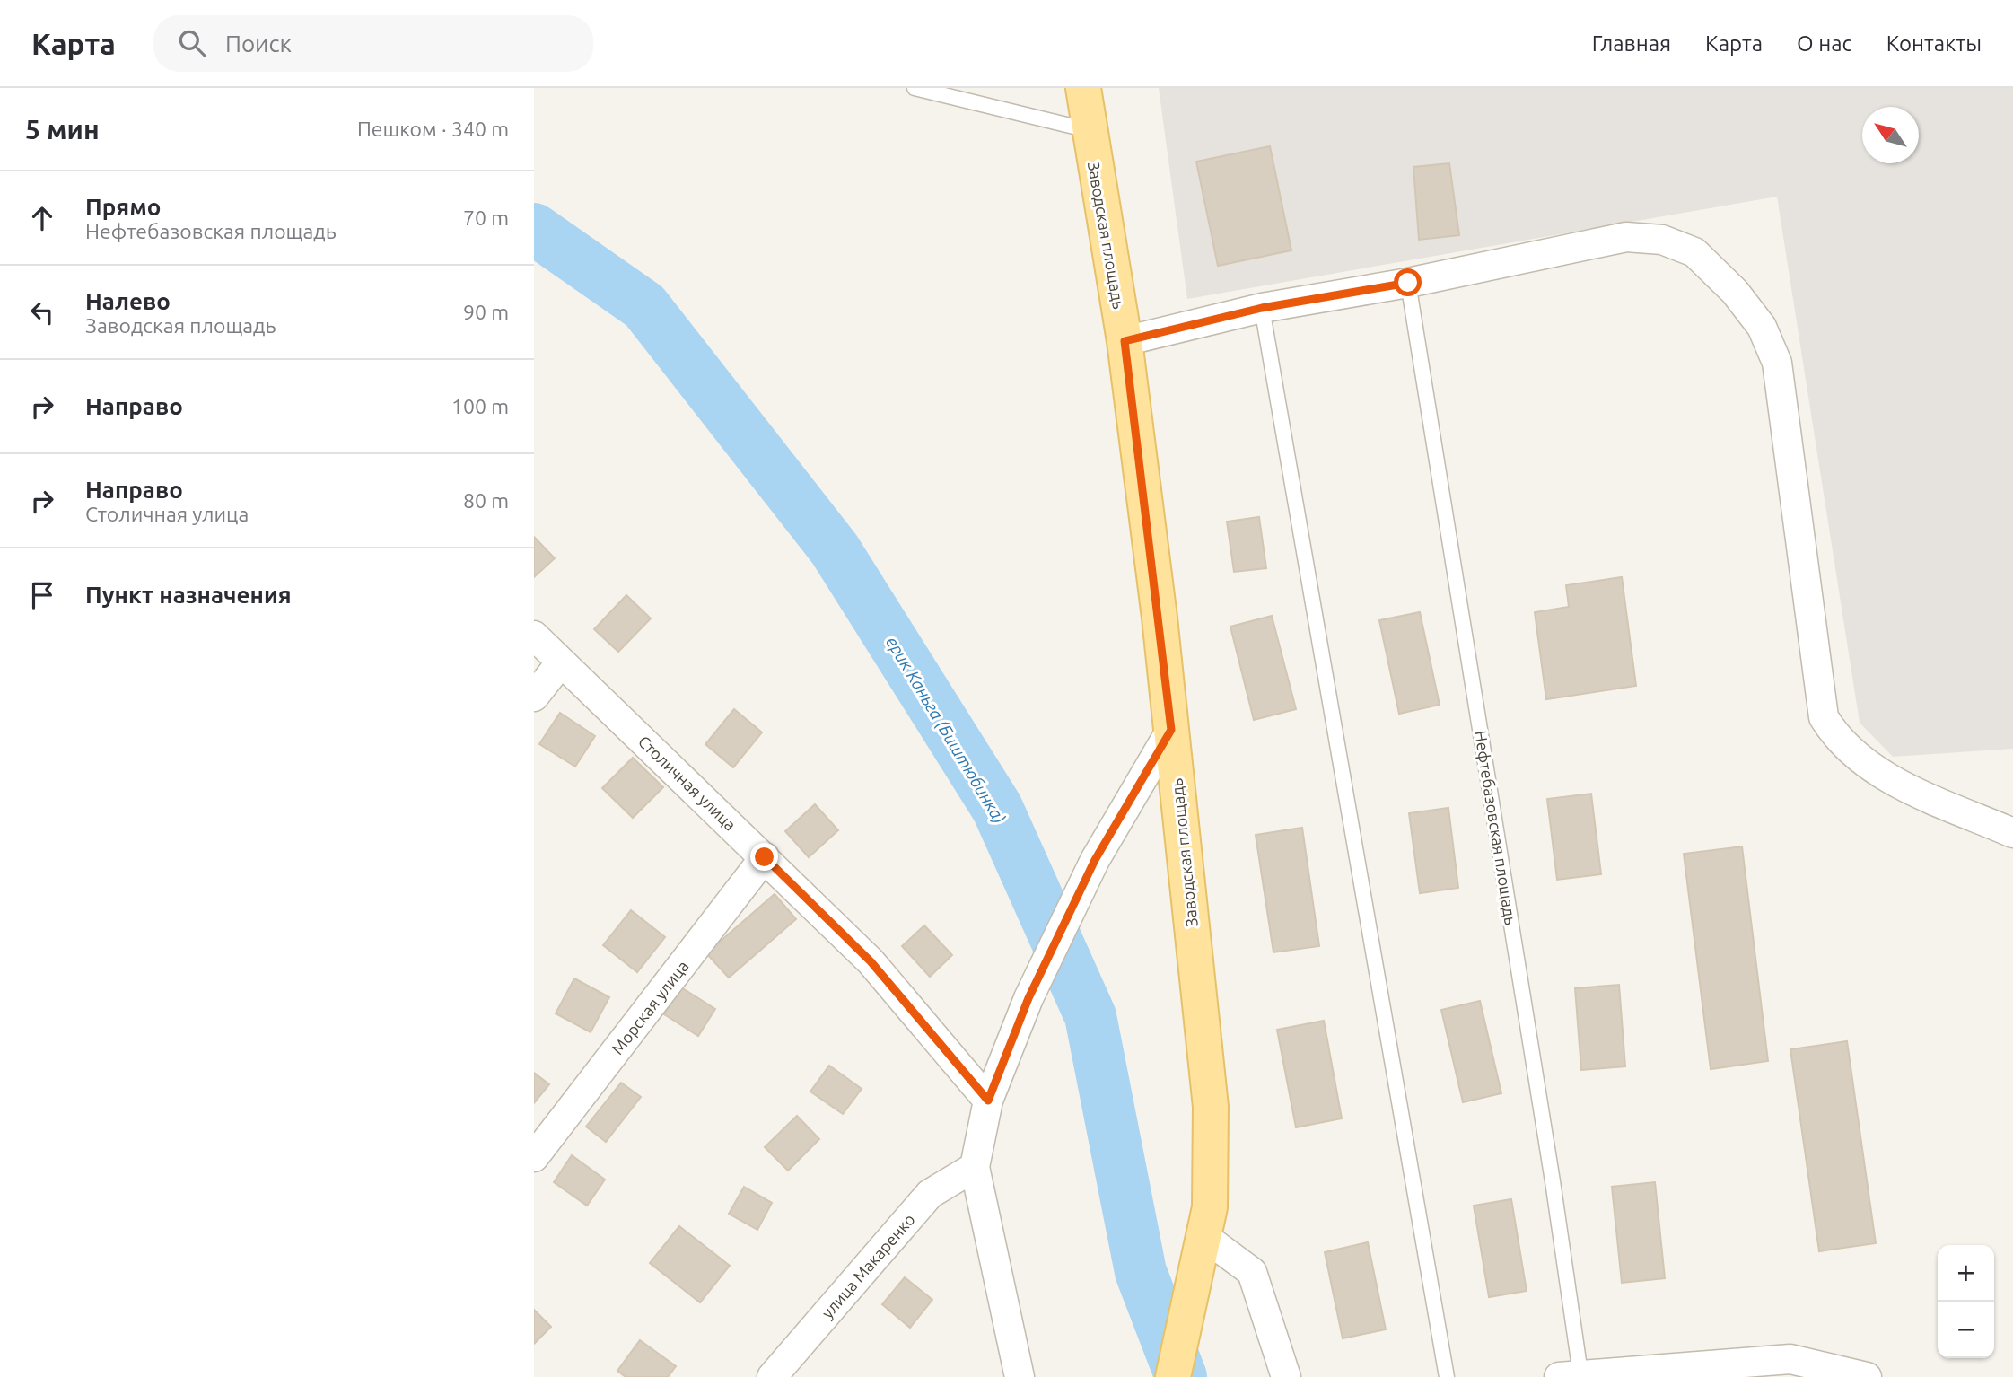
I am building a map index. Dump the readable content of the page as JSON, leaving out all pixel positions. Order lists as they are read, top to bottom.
{
  "streets": {
    "main road": ["Заводская площадь"],
    "street": ["Столичная улица", "Морская улица", "улица Макаренко"],
    "lane": ["Нефтебазовская площадь"]
  },
  "crossings": [
    ["Столичная улица", "Морская улица"]
  ],
  "water": ["ерик Каньга (Биштюбинка)"],
  "north": "top left",
  "page": {
    "header": "Карта",
    "search": "Поиск",
    "nav": [
      "Главная",
      "Карта",
      "О нас",
      "Контакты"
    ],
    "heading": ["5 мин", "Пешком · 340 m"],
    "list": [
      ["Прямо", "Нефтебазовская площадь", "70 m"],
      ["Налево", "Заводская площадь", "90 m"],
      ["Направо", "100 m"],
      ["Направо", "Столичная улица", "80 m"],
      "Пункт назначения"
    ],
    "map_buttons": ["+", "−"]
  }
}
